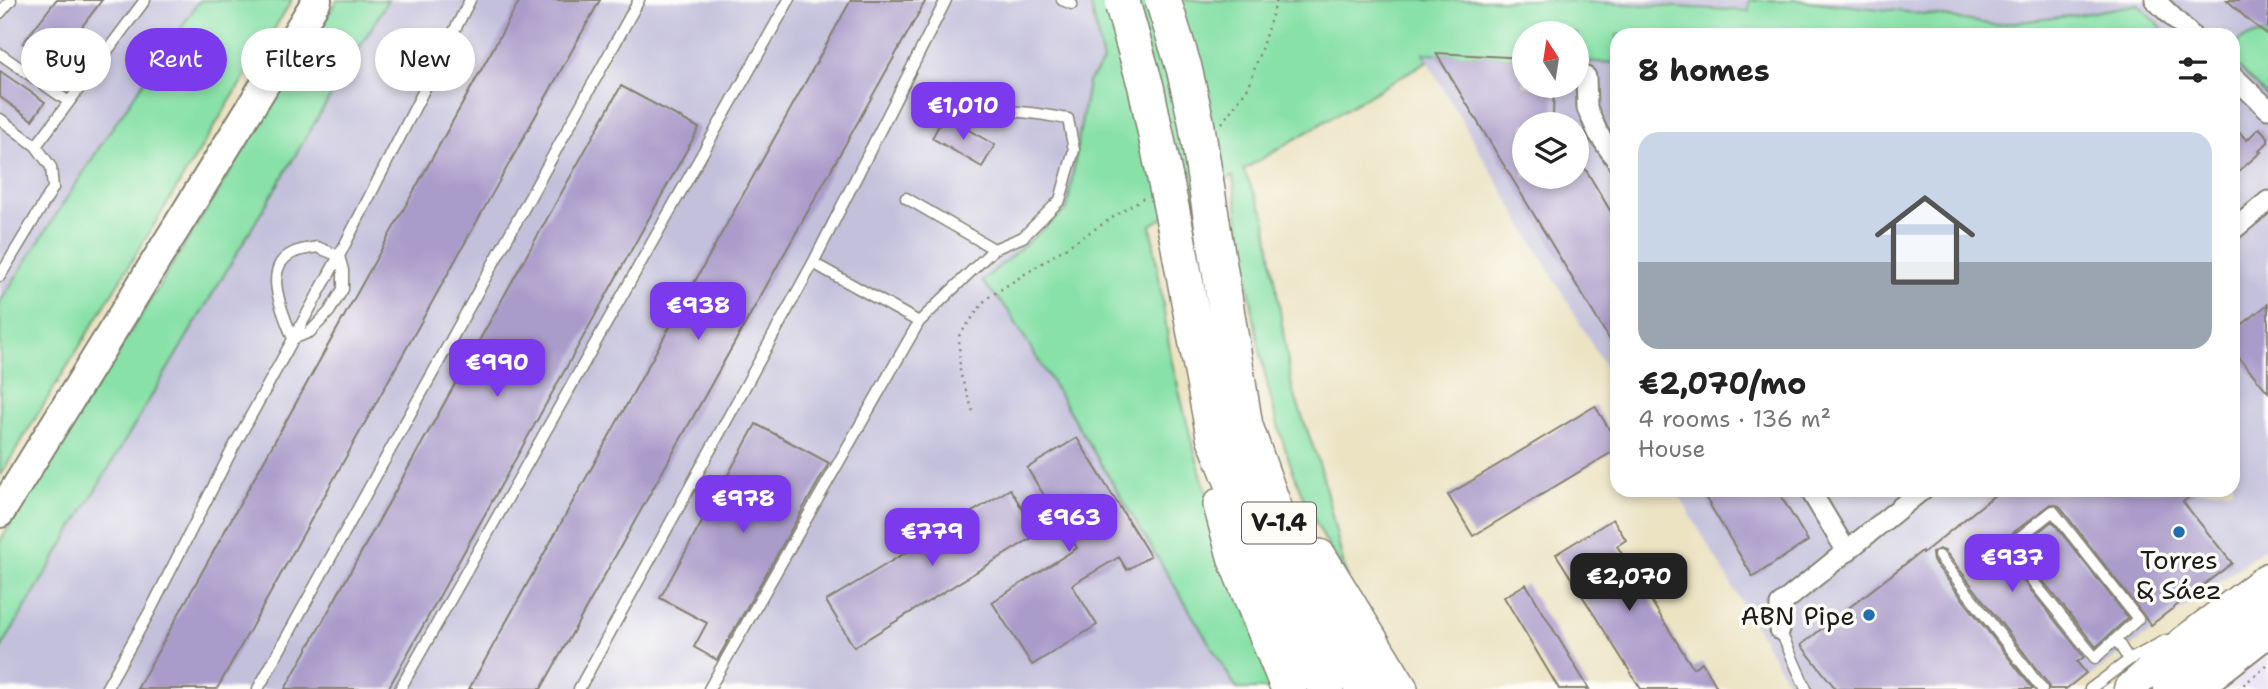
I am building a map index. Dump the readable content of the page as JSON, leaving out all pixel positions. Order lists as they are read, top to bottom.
{
  "streets": {
    "highway": ["V-1.4"]
  },
  "places": ["Torres & Sáez", "ABN Pipe"],
  "north": "top",
  "page": {
    "chip": [
      "Buy",
      "Rent",
      "Filters",
      "New"
    ],
    "heading": "8 homes",
    "price": [
      "€1,010",
      "€938",
      "€990",
      "€978",
      "€963",
      "€779",
      "€937",
      "€2,070"
    ],
    "list": [
      {
        "name": "€2,070/mo",
        "note": "4 rooms · 136 m² · House"
      }
    ]
  }
}
